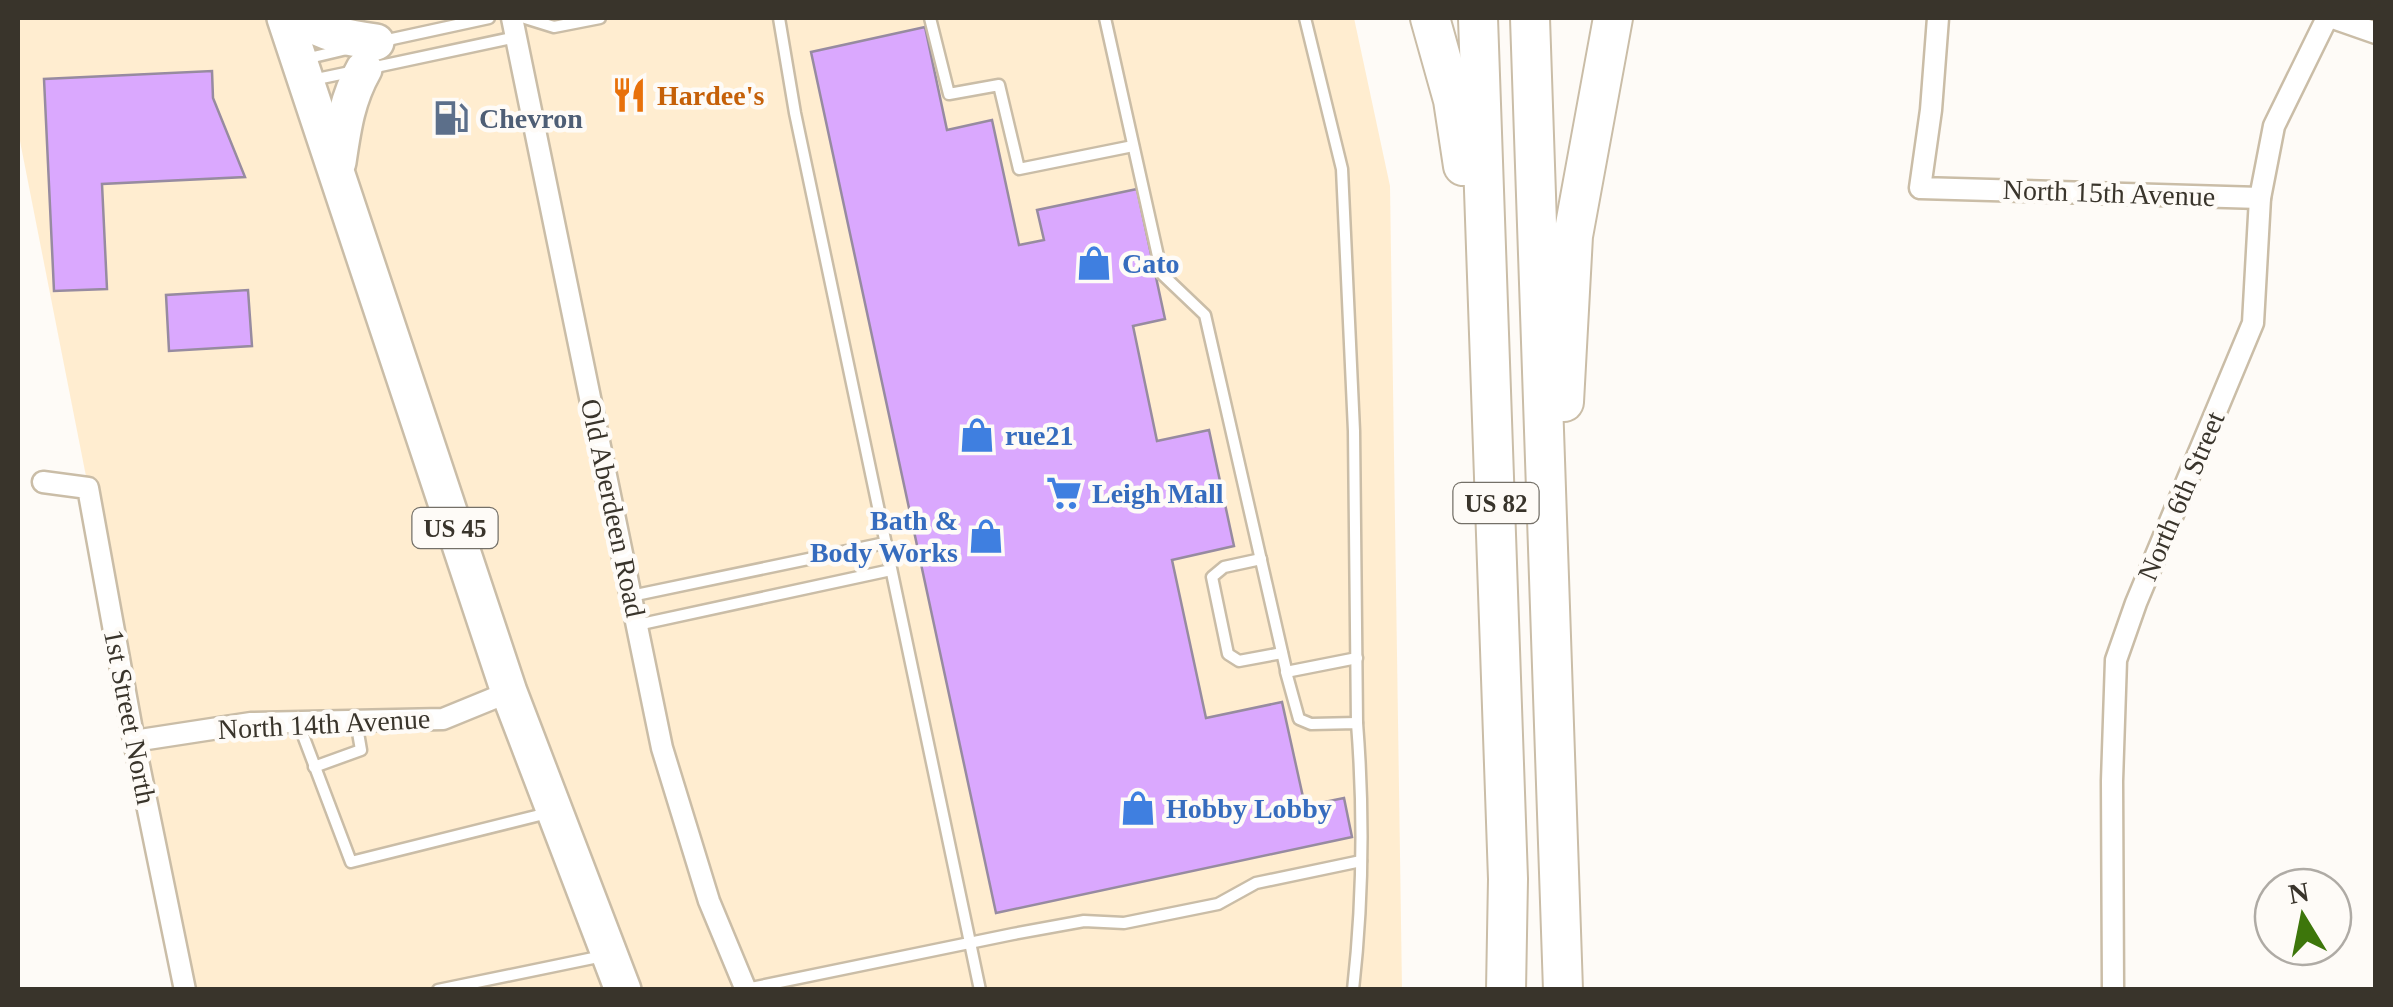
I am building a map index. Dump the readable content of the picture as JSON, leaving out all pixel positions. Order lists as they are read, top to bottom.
{
  "streets": {
    "highway": ["US 82", "US 45"],
    "street": [
      "North 15th Avenue",
      "North 6th Street",
      "Old Aberdeen Road",
      "1st Street North",
      "North 14th Avenue"
    ]
  },
  "crossings": [
    ["North 15th Avenue", "North 6th Street"],
    ["US 45", "North 14th Avenue"],
    ["1st Street North", "North 14th Avenue"]
  ],
  "places": {
    "restaurant": ["Hardee's"],
    "fuel station": ["Chevron"],
    "shop": [
      "Cato",
      "rue21",
      "Bath & Body Works",
      "Hobby Lobby"
    ],
    "supermarket": ["Leigh Mall"]
  },
  "north": "top"
}
